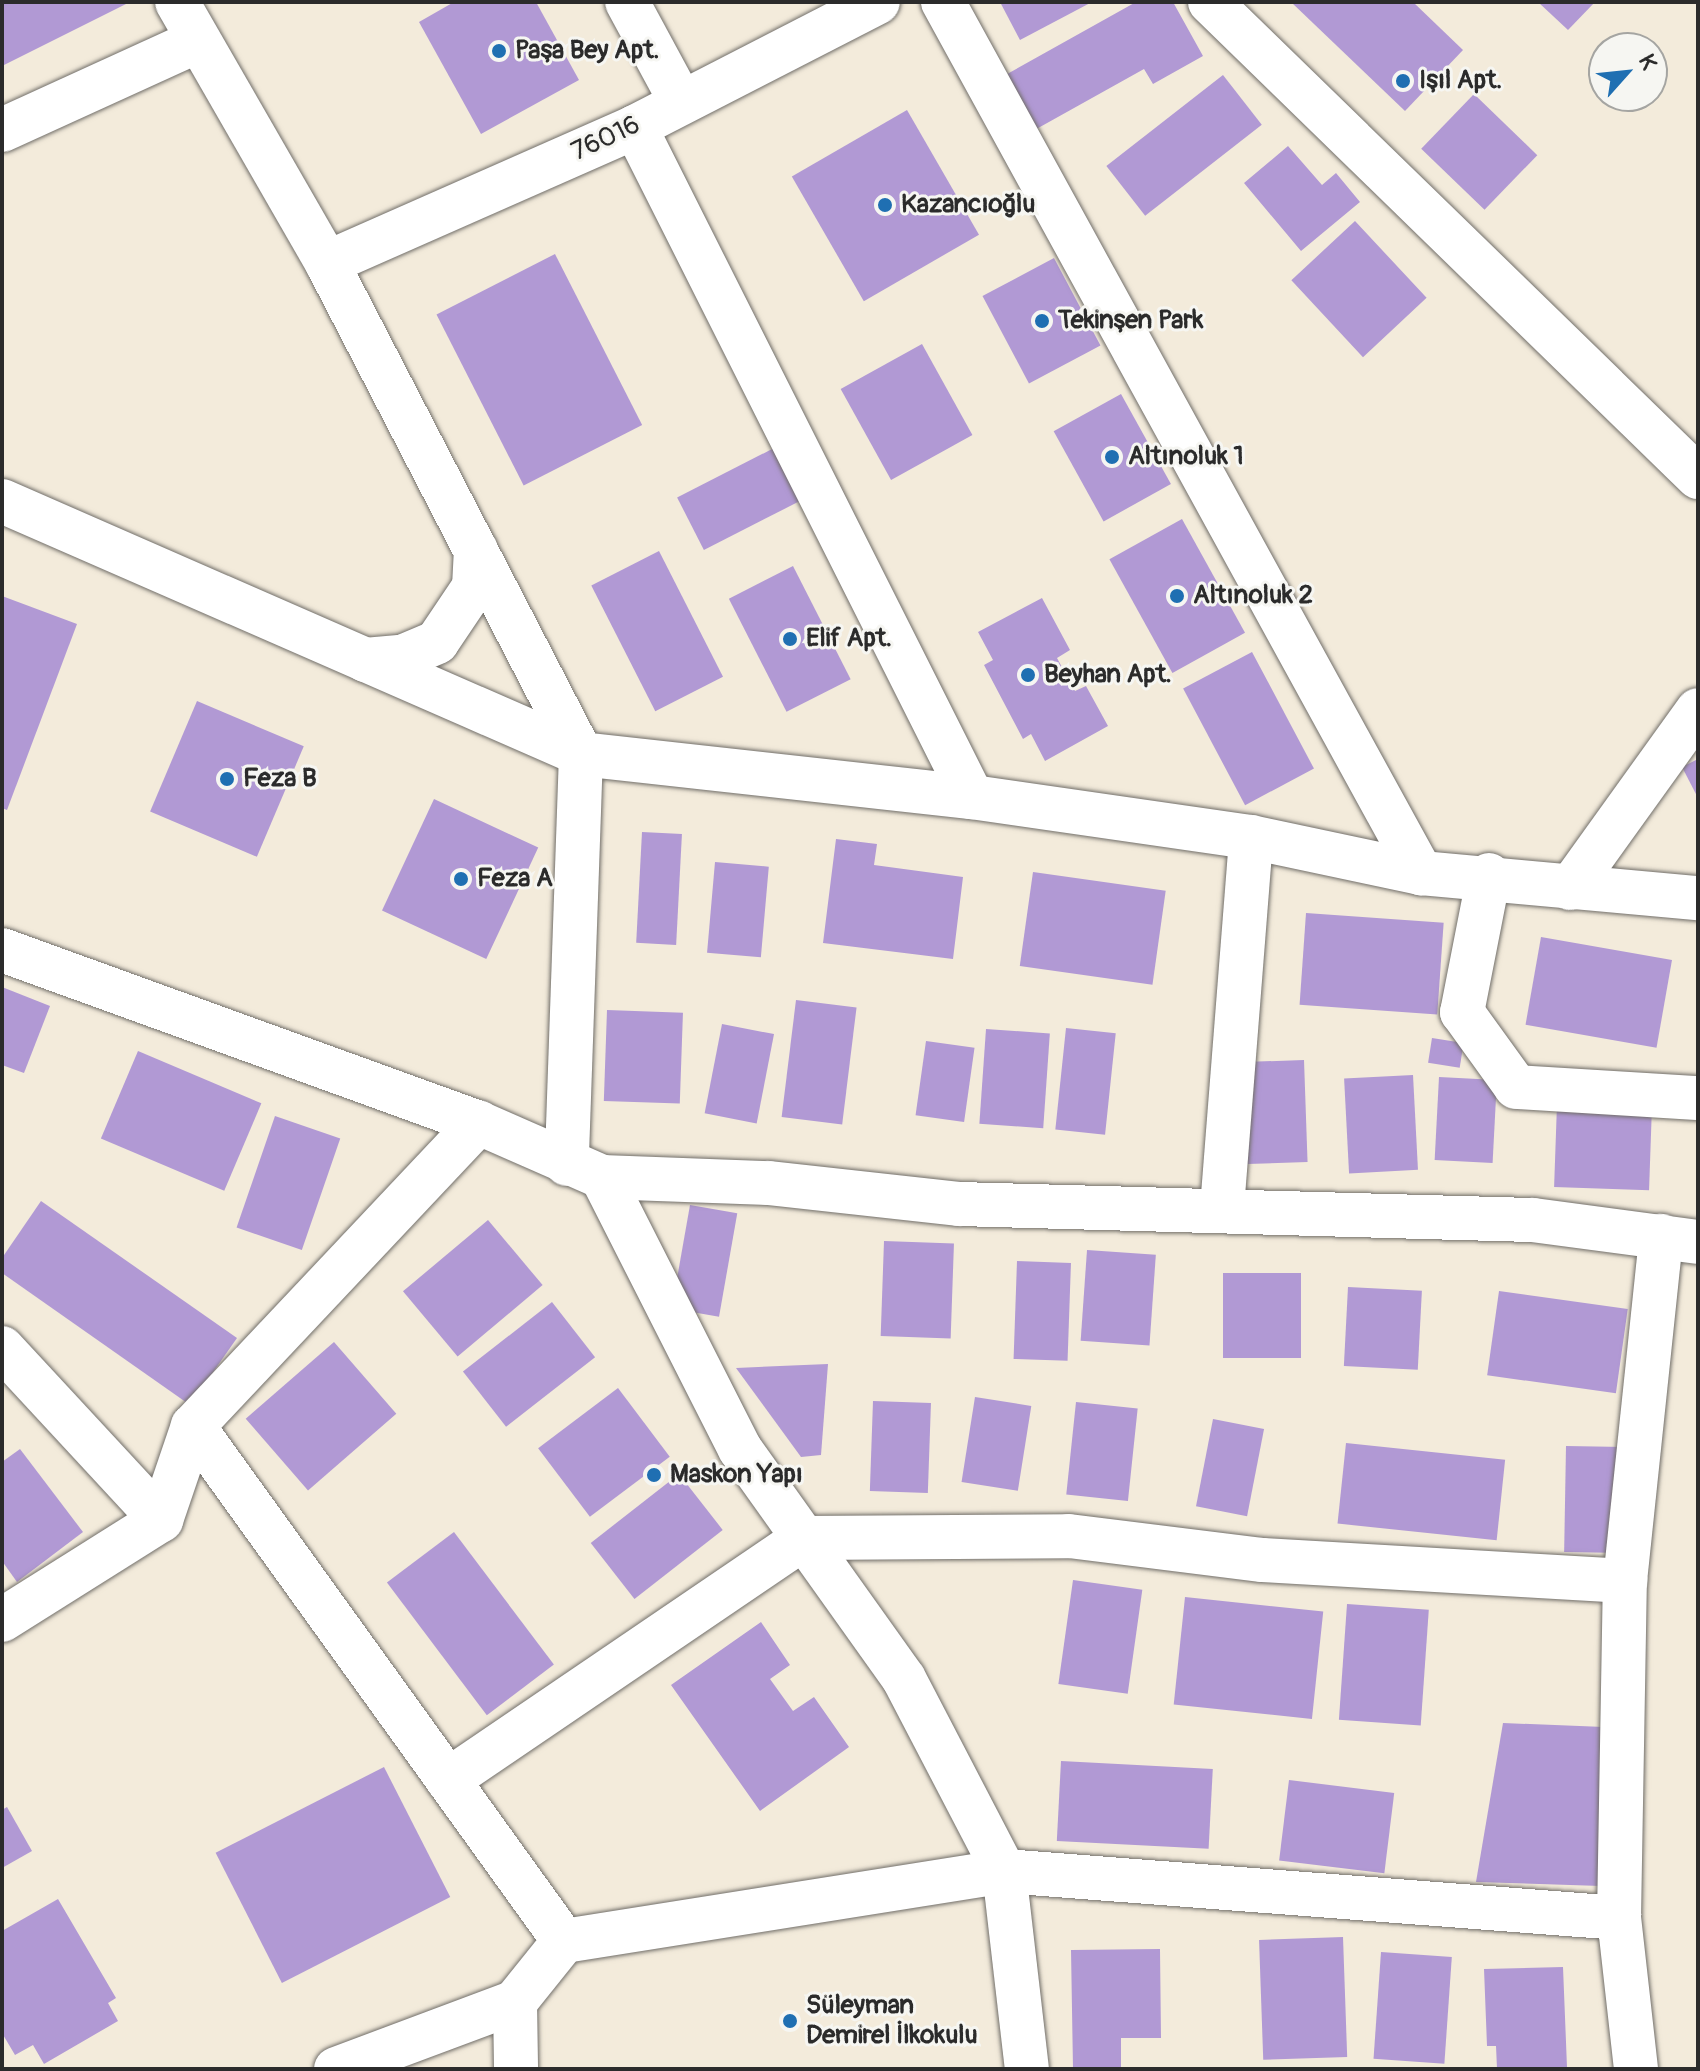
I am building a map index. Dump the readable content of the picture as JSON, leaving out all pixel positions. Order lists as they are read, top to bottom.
{
  "streets": {
    "street": ["76016"]
  },
  "places": [
    "Paşa Bey Apt.",
    "Işıl Apt.",
    "Kazancıoğlu",
    "Tekinşen Park",
    "Altınoluk 1",
    "Altınoluk 2",
    "Elif Apt.",
    "Beyhan Apt.",
    "Feza B",
    "Feza A",
    "Maskon Yapı",
    "Süleyman Demirel İlkokulu"
  ],
  "north": "top right"
}
